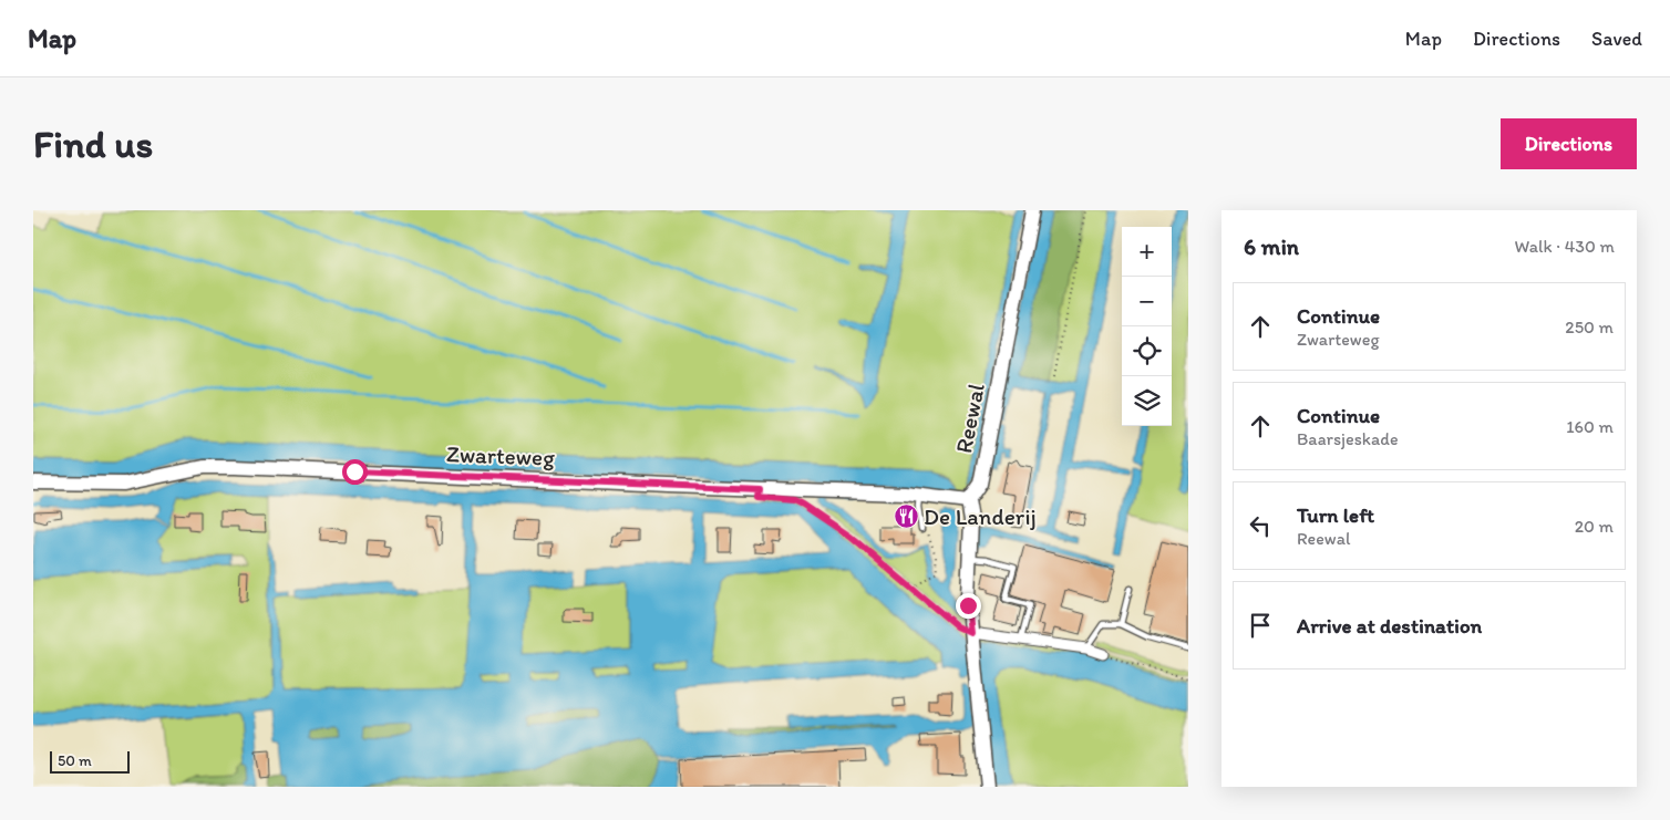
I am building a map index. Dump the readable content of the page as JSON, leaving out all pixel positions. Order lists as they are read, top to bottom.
{
  "streets": {
    "street": ["Reewal", "Zwarteweg"]
  },
  "crossings": [
    ["Reewal", "Zwarteweg"]
  ],
  "places": {
    "restaurant": ["De Landerij"]
  },
  "scale_bar": "50 m",
  "page": {
    "header": "Map",
    "nav": ["Map", "Directions", "Saved"],
    "buttons": "Directions",
    "title": "Find us",
    "heading": ["6 min", "Walk · 430 m"],
    "map_buttons": ["+", "−"],
    "list": [
      ["Continue", "Zwarteweg", "250 m"],
      ["Continue", "Baarsjeskade", "160 m"],
      ["Turn left", "Reewal", "20 m"],
      "Arrive at destination"
    ],
    "scale": "50 m"
  }
}
